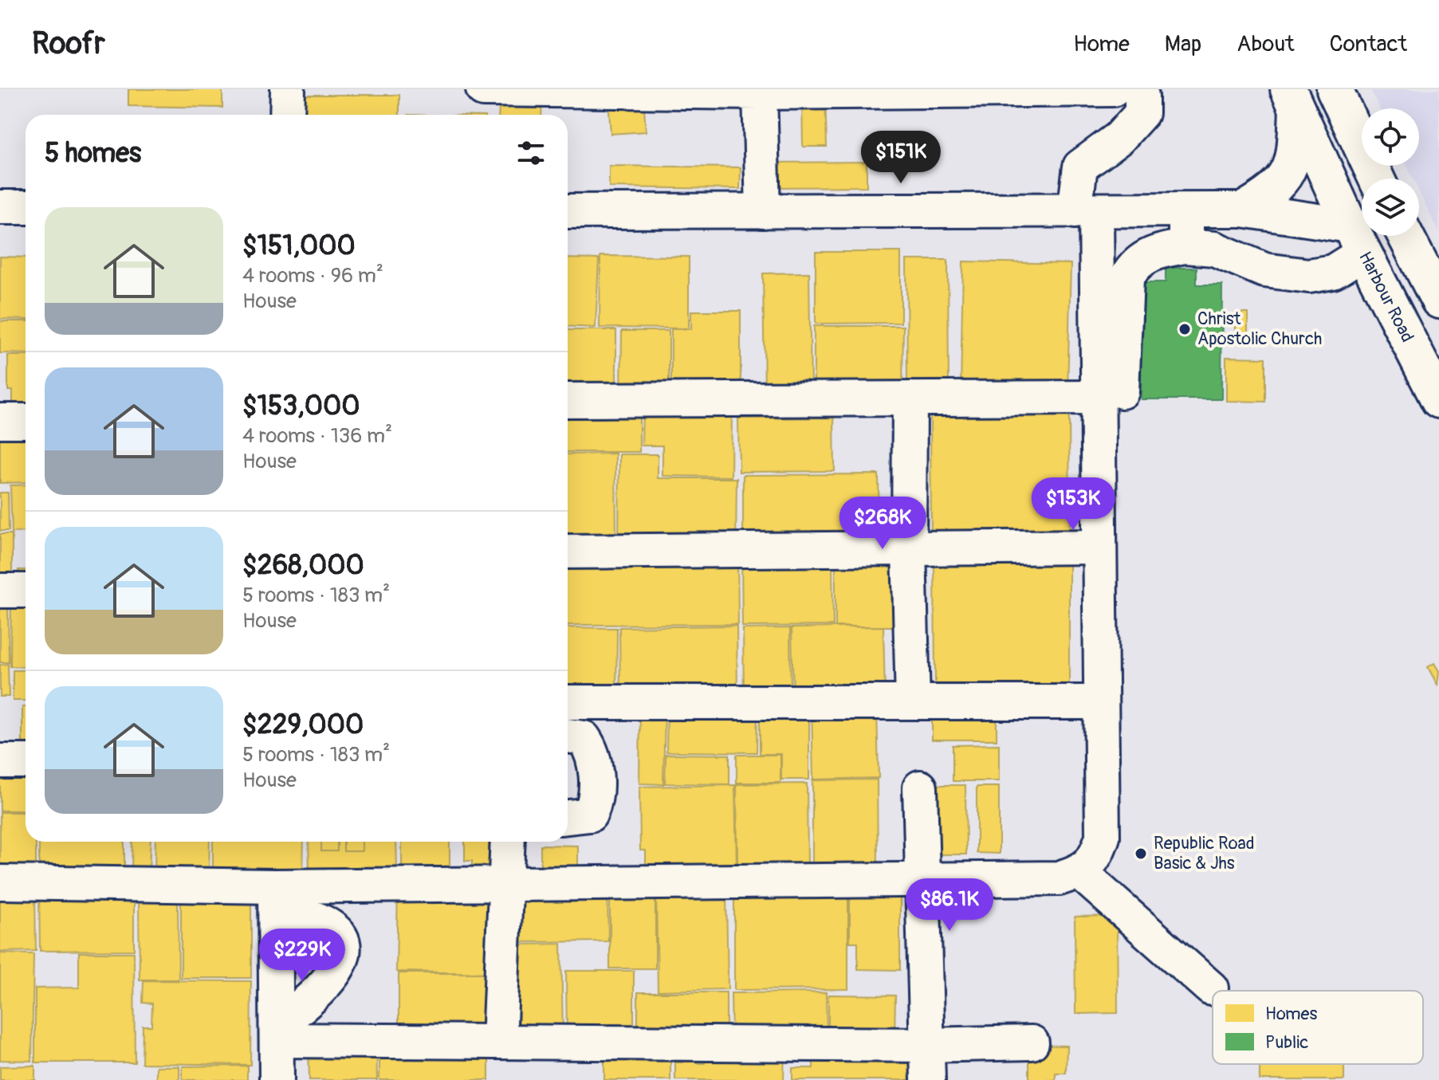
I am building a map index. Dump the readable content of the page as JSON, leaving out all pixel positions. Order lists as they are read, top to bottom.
{
  "streets": {
    "highway": ["Harbour Road"]
  },
  "places": ["Christ Apostolic Church", "Republic Road Basic & Jhs"],
  "legend": ["Homes", "Public"],
  "page": {
    "header": "Roofr",
    "nav": [
      "Home",
      "Map",
      "About",
      "Contact"
    ],
    "heading": "5 homes",
    "price": [
      "$151K",
      "$153K",
      "$268K",
      "$86.1K",
      "$229K"
    ],
    "list": [
      {
        "name": "$151,000",
        "note": "4 rooms · 96 m² · House"
      },
      {
        "name": "$153,000",
        "note": "4 rooms · 136 m² · House"
      },
      {
        "name": "$268,000",
        "note": "5 rooms · 183 m² · House"
      },
      {
        "name": "$229,000",
        "note": "5 rooms · 183 m² · House"
      }
    ]
  }
}
